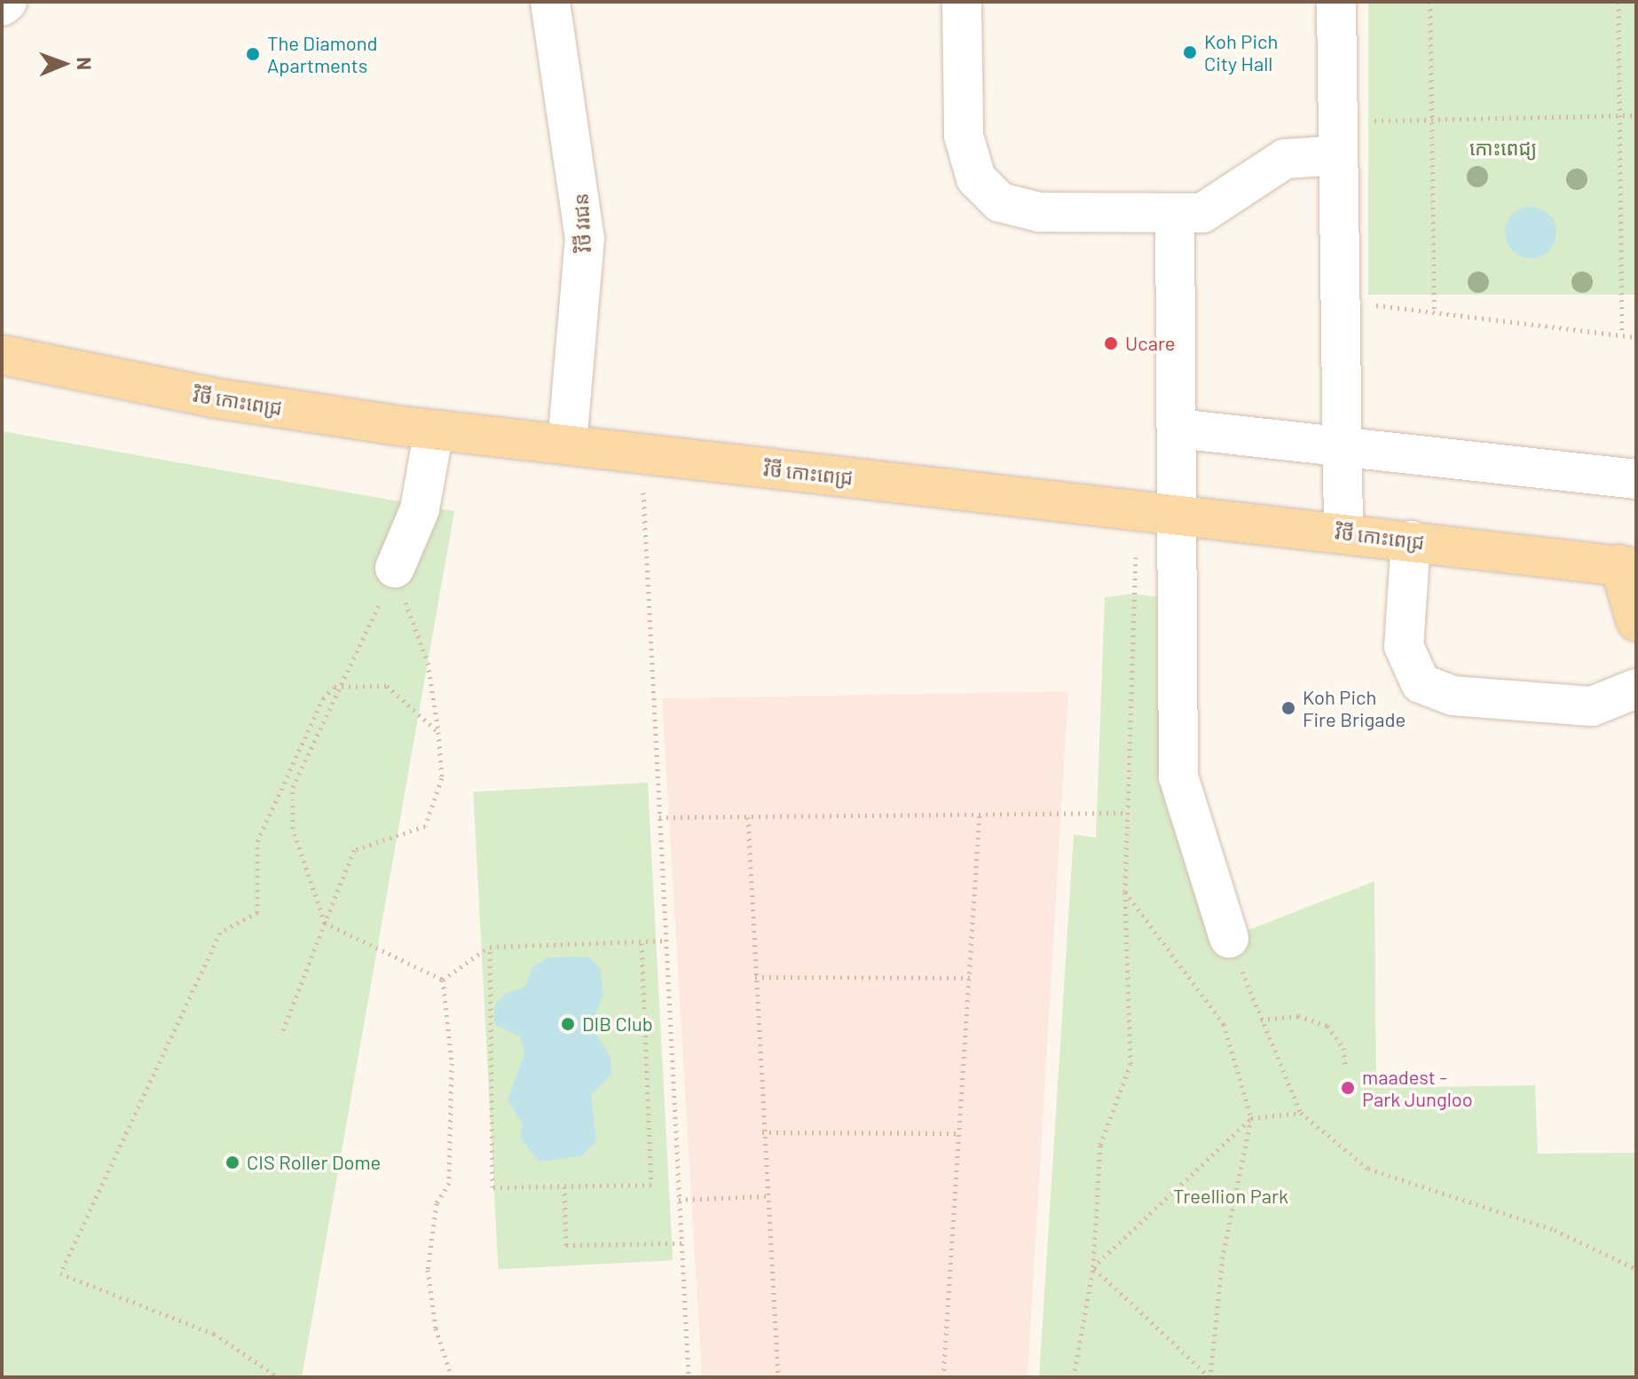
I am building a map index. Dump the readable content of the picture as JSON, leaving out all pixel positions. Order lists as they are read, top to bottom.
{
  "streets": {
    "main road": ["វិថី កោះពេជ្រ"],
    "street": ["វិថី វរជន"]
  },
  "crossings": [
    ["វិថី វរជន", "វិថី កោះពេជ្រ"]
  ],
  "parks": ["កោះពេជ្យ", "Treellion Park"],
  "places": [
    "Koh Pich City Hall",
    "The Diamond Apartments",
    "Ucare",
    "Koh Pich Fire Brigade",
    "DIB Club",
    "maadest - Park Jungloo",
    "CIS Roller Dome"
  ],
  "north": "right"
}
